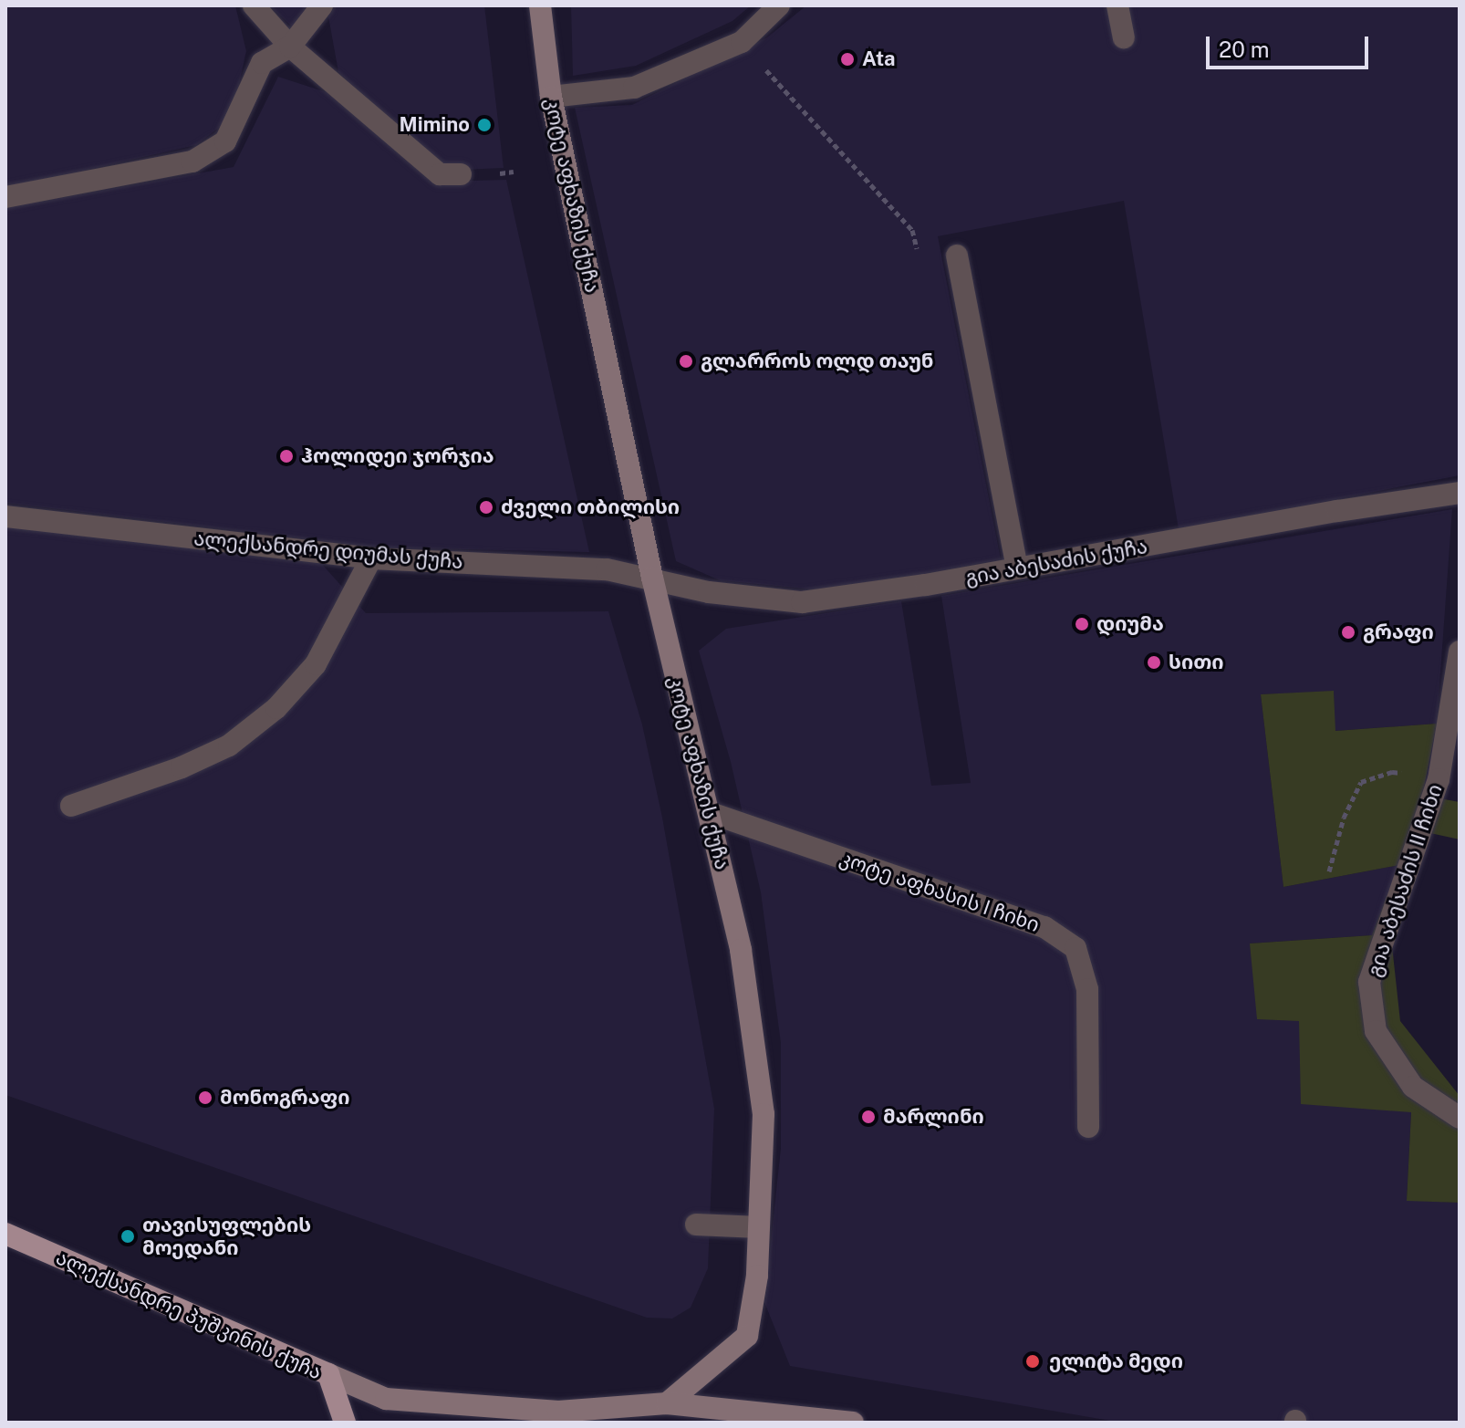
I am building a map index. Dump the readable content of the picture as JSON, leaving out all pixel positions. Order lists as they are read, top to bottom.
{
  "streets": {
    "main road": ["ალექსანდრე პუშკინის ქუჩა"],
    "street": [
      "კოტე აფხაზის ქუჩა",
      "ალექსანდრე დიუმას ქუჩა",
      "გია აბესაძის ქუჩა",
      "გია აბესაძის II ჩიხი",
      "კოტე აფხასის I ჩიხი"
    ]
  },
  "crossings": [
    ["კოტე აფხაზის ქუჩა", "ალექსანდრე დიუმას ქუჩა"],
    ["კოტე აფხაზის ქუჩა", "გია აბესაძის ქუჩა"],
    ["კოტე აფხაზის ქუჩა", "კოტე აფხასის I ჩიხი"],
    ["ალექსანდრე დიუმას ქუჩა", "გია აბესაძის ქუჩა"]
  ],
  "places": [
    "Ata",
    "Mimino",
    "გლარროს ოლდ თაუნ",
    "ჰოლიდეი ჯორჯია",
    "ძველი თბილისი",
    "დიუმა",
    "გრაფი",
    "სითი",
    "მონოგრაფი",
    "მარლინი",
    "თავისუფლების მოედანი",
    "ელიტა მედი"
  ],
  "scale_bar": "20 m"
}
